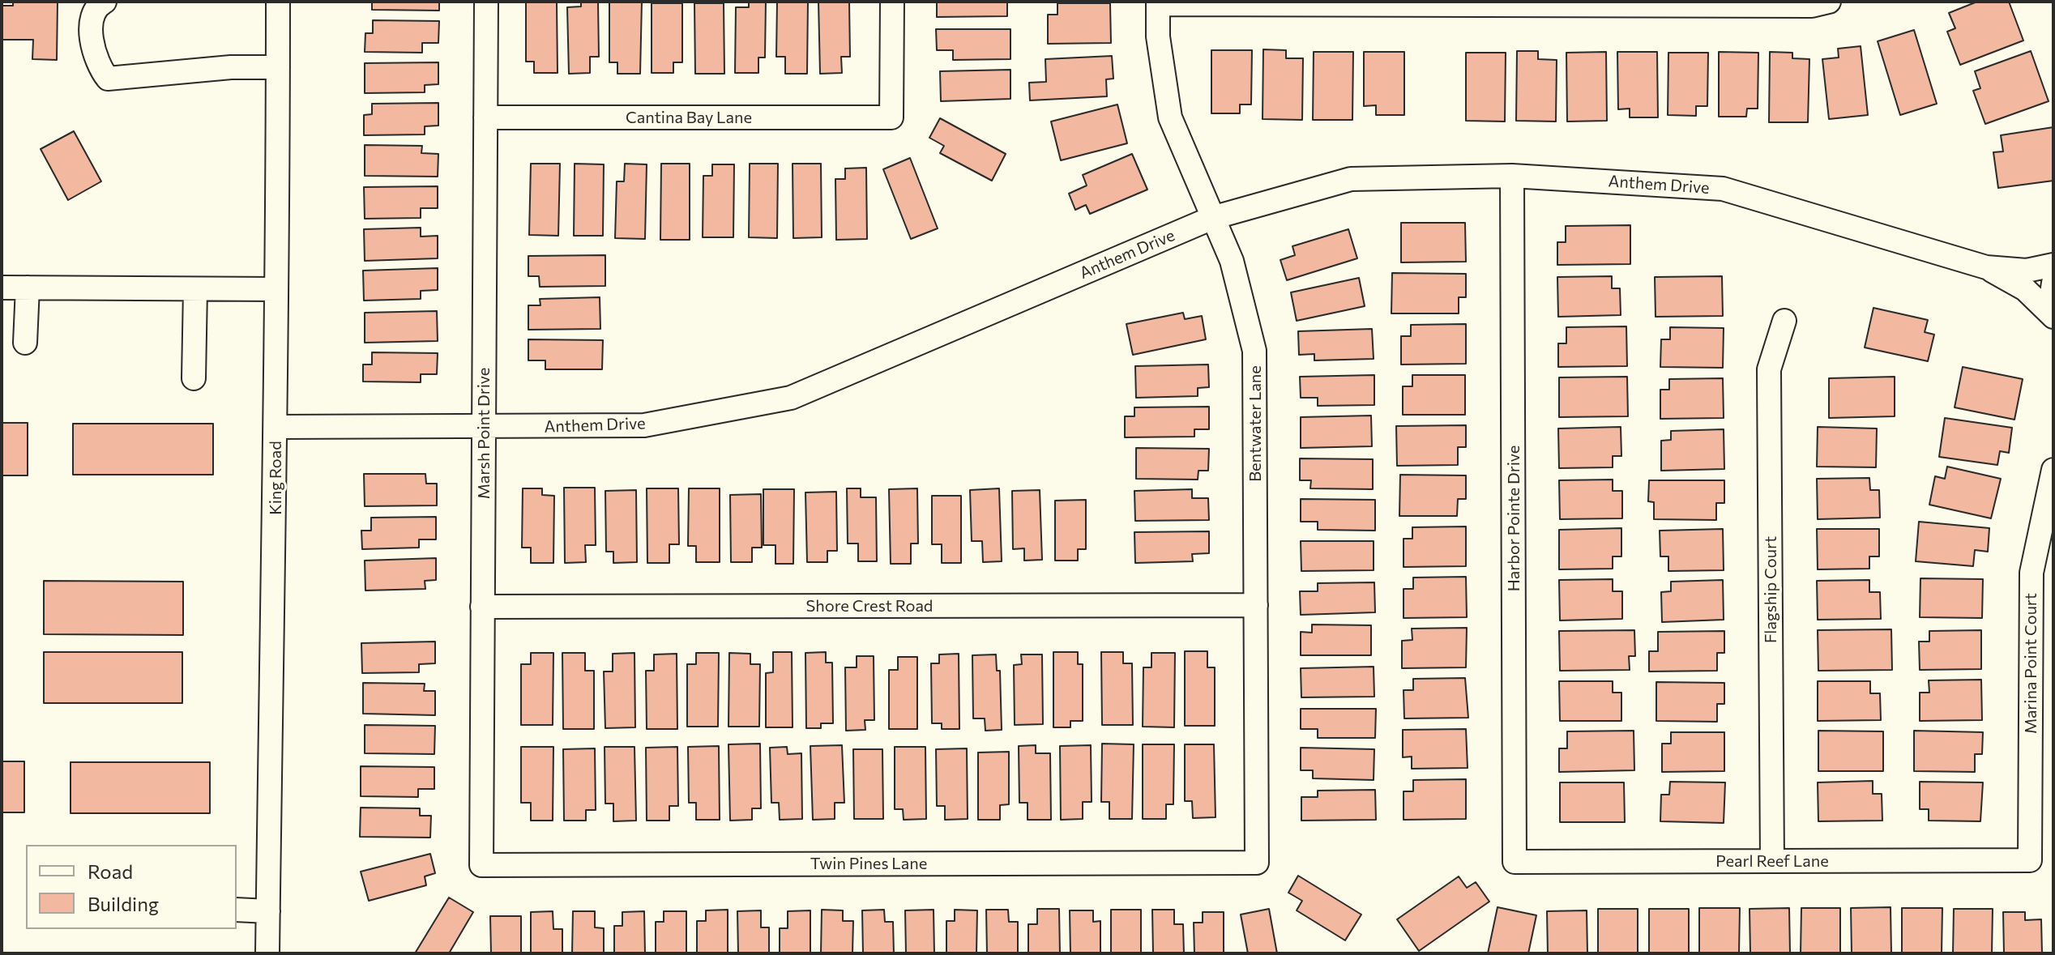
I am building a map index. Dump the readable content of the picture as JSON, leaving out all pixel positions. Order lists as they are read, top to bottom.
{
  "streets": {
    "street": [
      "Cantina Bay Lane",
      "Anthem Drive",
      "Bentwater Lane",
      "Marsh Point Drive",
      "King Road",
      "Harbor Pointe Drive",
      "Flagship Court",
      "Shore Crest Road",
      "Marina Point Court",
      "Pearl Reef Lane",
      "Twin Pines Lane"
    ]
  },
  "crossings": [
    ["Cantina Bay Lane", "Marsh Point Drive"],
    ["Anthem Drive", "Bentwater Lane"],
    ["Anthem Drive", "Marsh Point Drive"],
    ["Anthem Drive", "King Road"],
    ["Anthem Drive", "Harbor Pointe Drive"],
    ["Bentwater Lane", "Shore Crest Road"],
    ["Bentwater Lane", "Twin Pines Lane"],
    ["Marsh Point Drive", "Shore Crest Road"],
    ["Marsh Point Drive", "Twin Pines Lane"],
    ["Harbor Pointe Drive", "Pearl Reef Lane"],
    ["Flagship Court", "Pearl Reef Lane"],
    ["Marina Point Court", "Pearl Reef Lane"]
  ],
  "legend": ["Road", "Building"]
}
